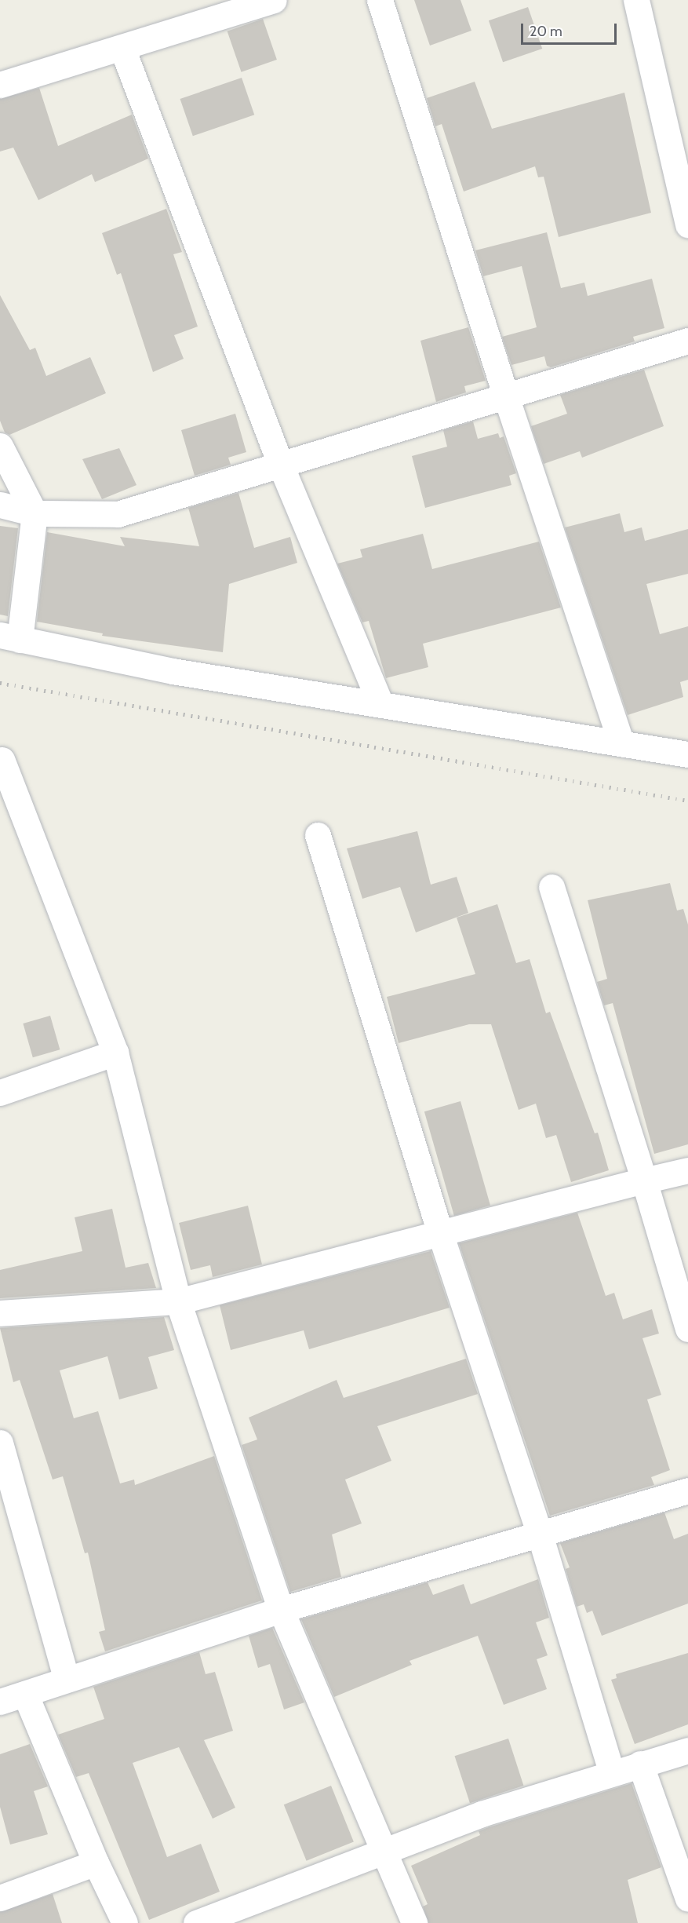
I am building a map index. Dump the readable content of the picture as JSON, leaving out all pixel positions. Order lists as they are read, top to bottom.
{
  "scale_bar": "20 m"
}
